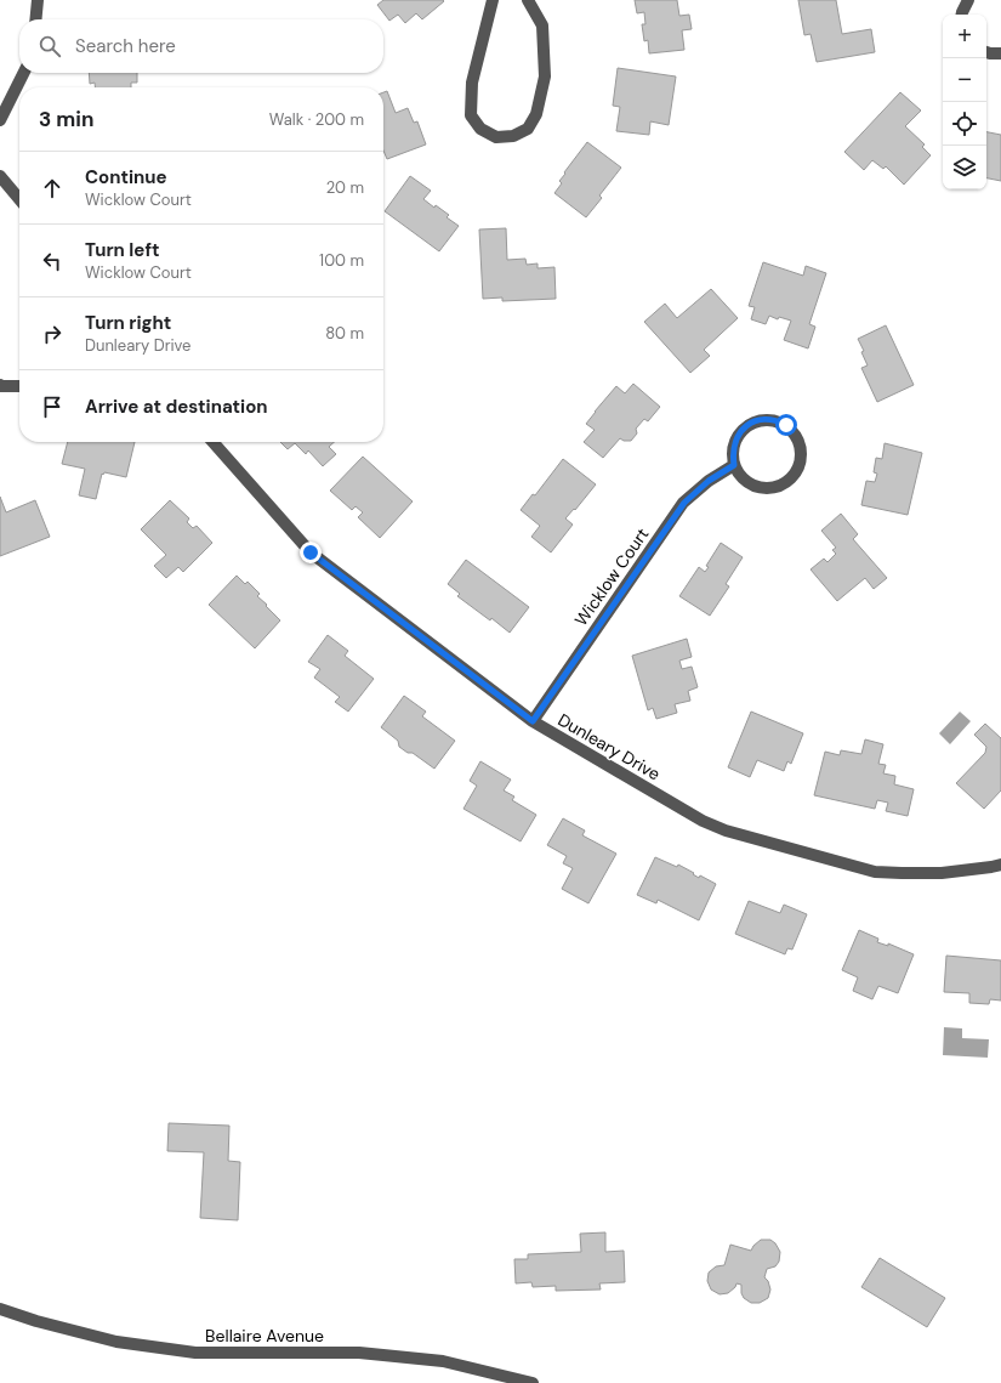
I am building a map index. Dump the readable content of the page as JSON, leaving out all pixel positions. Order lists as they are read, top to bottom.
{
  "streets": {
    "street": ["Wicklow Court", "Dunleary Drive", "Bellaire Avenue"]
  },
  "crossings": [
    ["Wicklow Court", "Dunleary Drive"]
  ],
  "page": {
    "map_buttons": ["+", "−"],
    "search": "Search here",
    "heading": ["3 min", "Walk · 200 m"],
    "list": [
      ["Continue", "Wicklow Court", "20 m"],
      ["Turn left", "Wicklow Court", "100 m"],
      ["Turn right", "Dunleary Drive", "80 m"],
      "Arrive at destination"
    ]
  }
}
